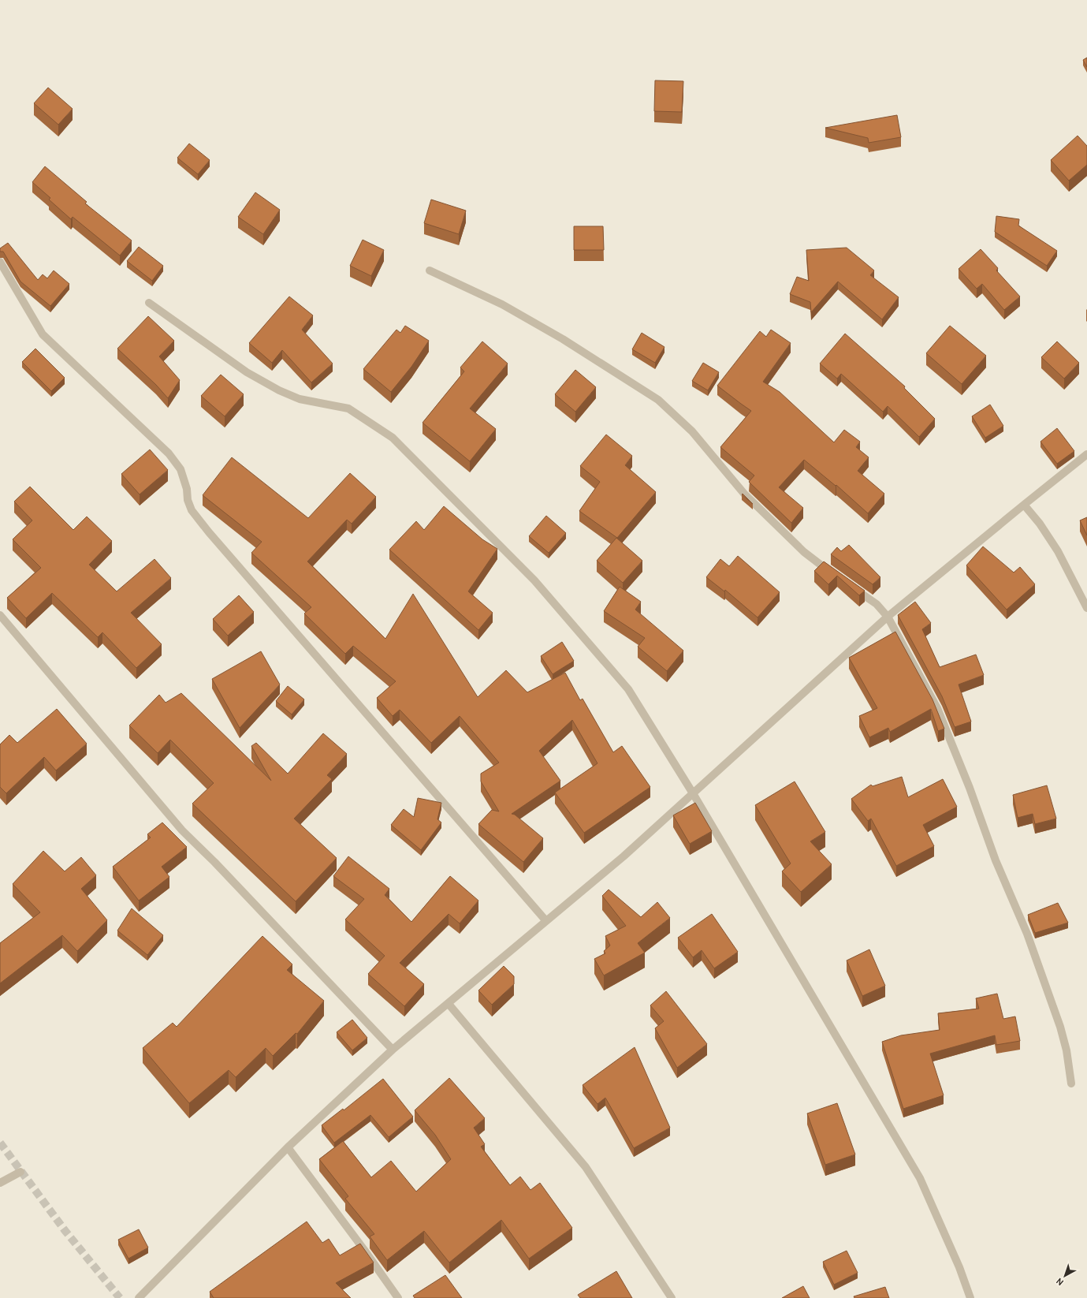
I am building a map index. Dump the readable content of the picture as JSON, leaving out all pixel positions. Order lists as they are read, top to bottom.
{
  "north": "bottom left"
}
